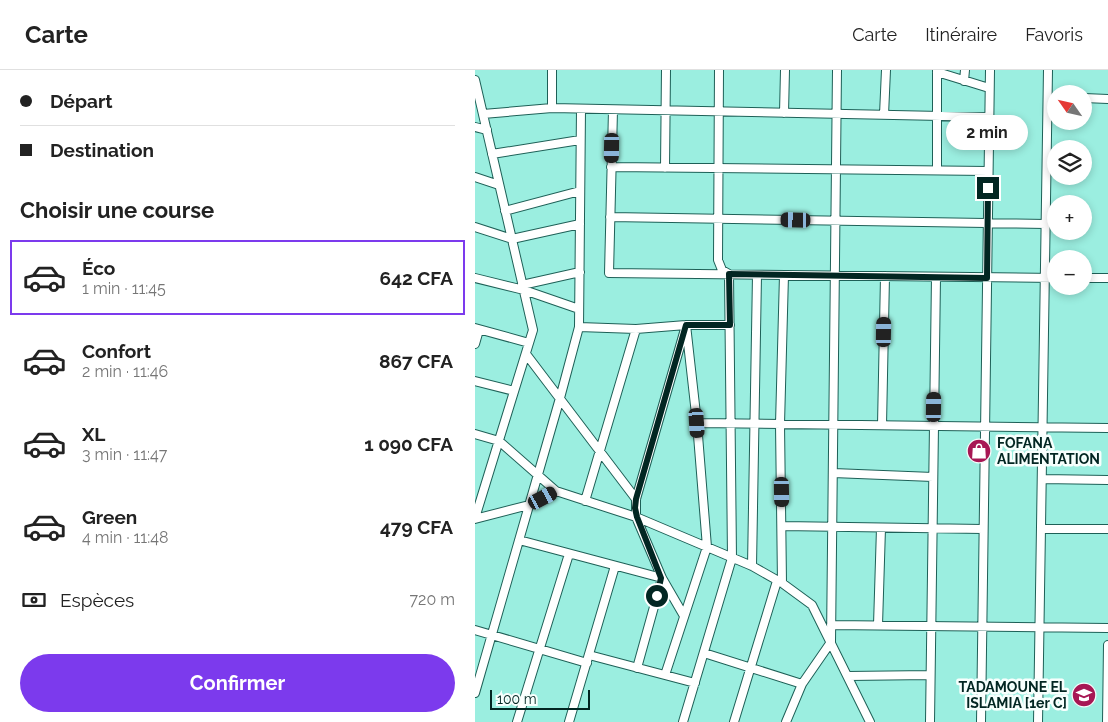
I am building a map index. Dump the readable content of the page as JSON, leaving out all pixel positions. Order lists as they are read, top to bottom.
{
  "places": {
    "shop": ["FOFANA ALIMENTATION"],
    "school or university": ["TADAMOUNE EL ISLAMIA [1er C]"]
  },
  "scale_bar": "100 m",
  "north": "top left",
  "page": {
    "header": "Carte",
    "nav": ["Carte", "Itinéraire", "Favoris"],
    "banner": ["Départ", "Destination"],
    "map_buttons": ["+", "−"],
    "bubble": "2 min",
    "heading": "Choisir une course",
    "list": [
      {
        "name": "Éco",
        "note": "1 min · 11:45",
        "value": "642 CFA"
      },
      {
        "name": "Confort",
        "note": "2 min · 11:46",
        "value": "867 CFA"
      },
      {
        "name": "XL",
        "note": "3 min · 11:47",
        "value": "1 090 CFA"
      },
      {
        "name": "Green",
        "note": "4 min · 11:48",
        "value": "479 CFA"
      }
    ],
    "pay": ["Espèces", "720 m"],
    "buttons": "Confirmer",
    "scale": "100 m"
  }
}
